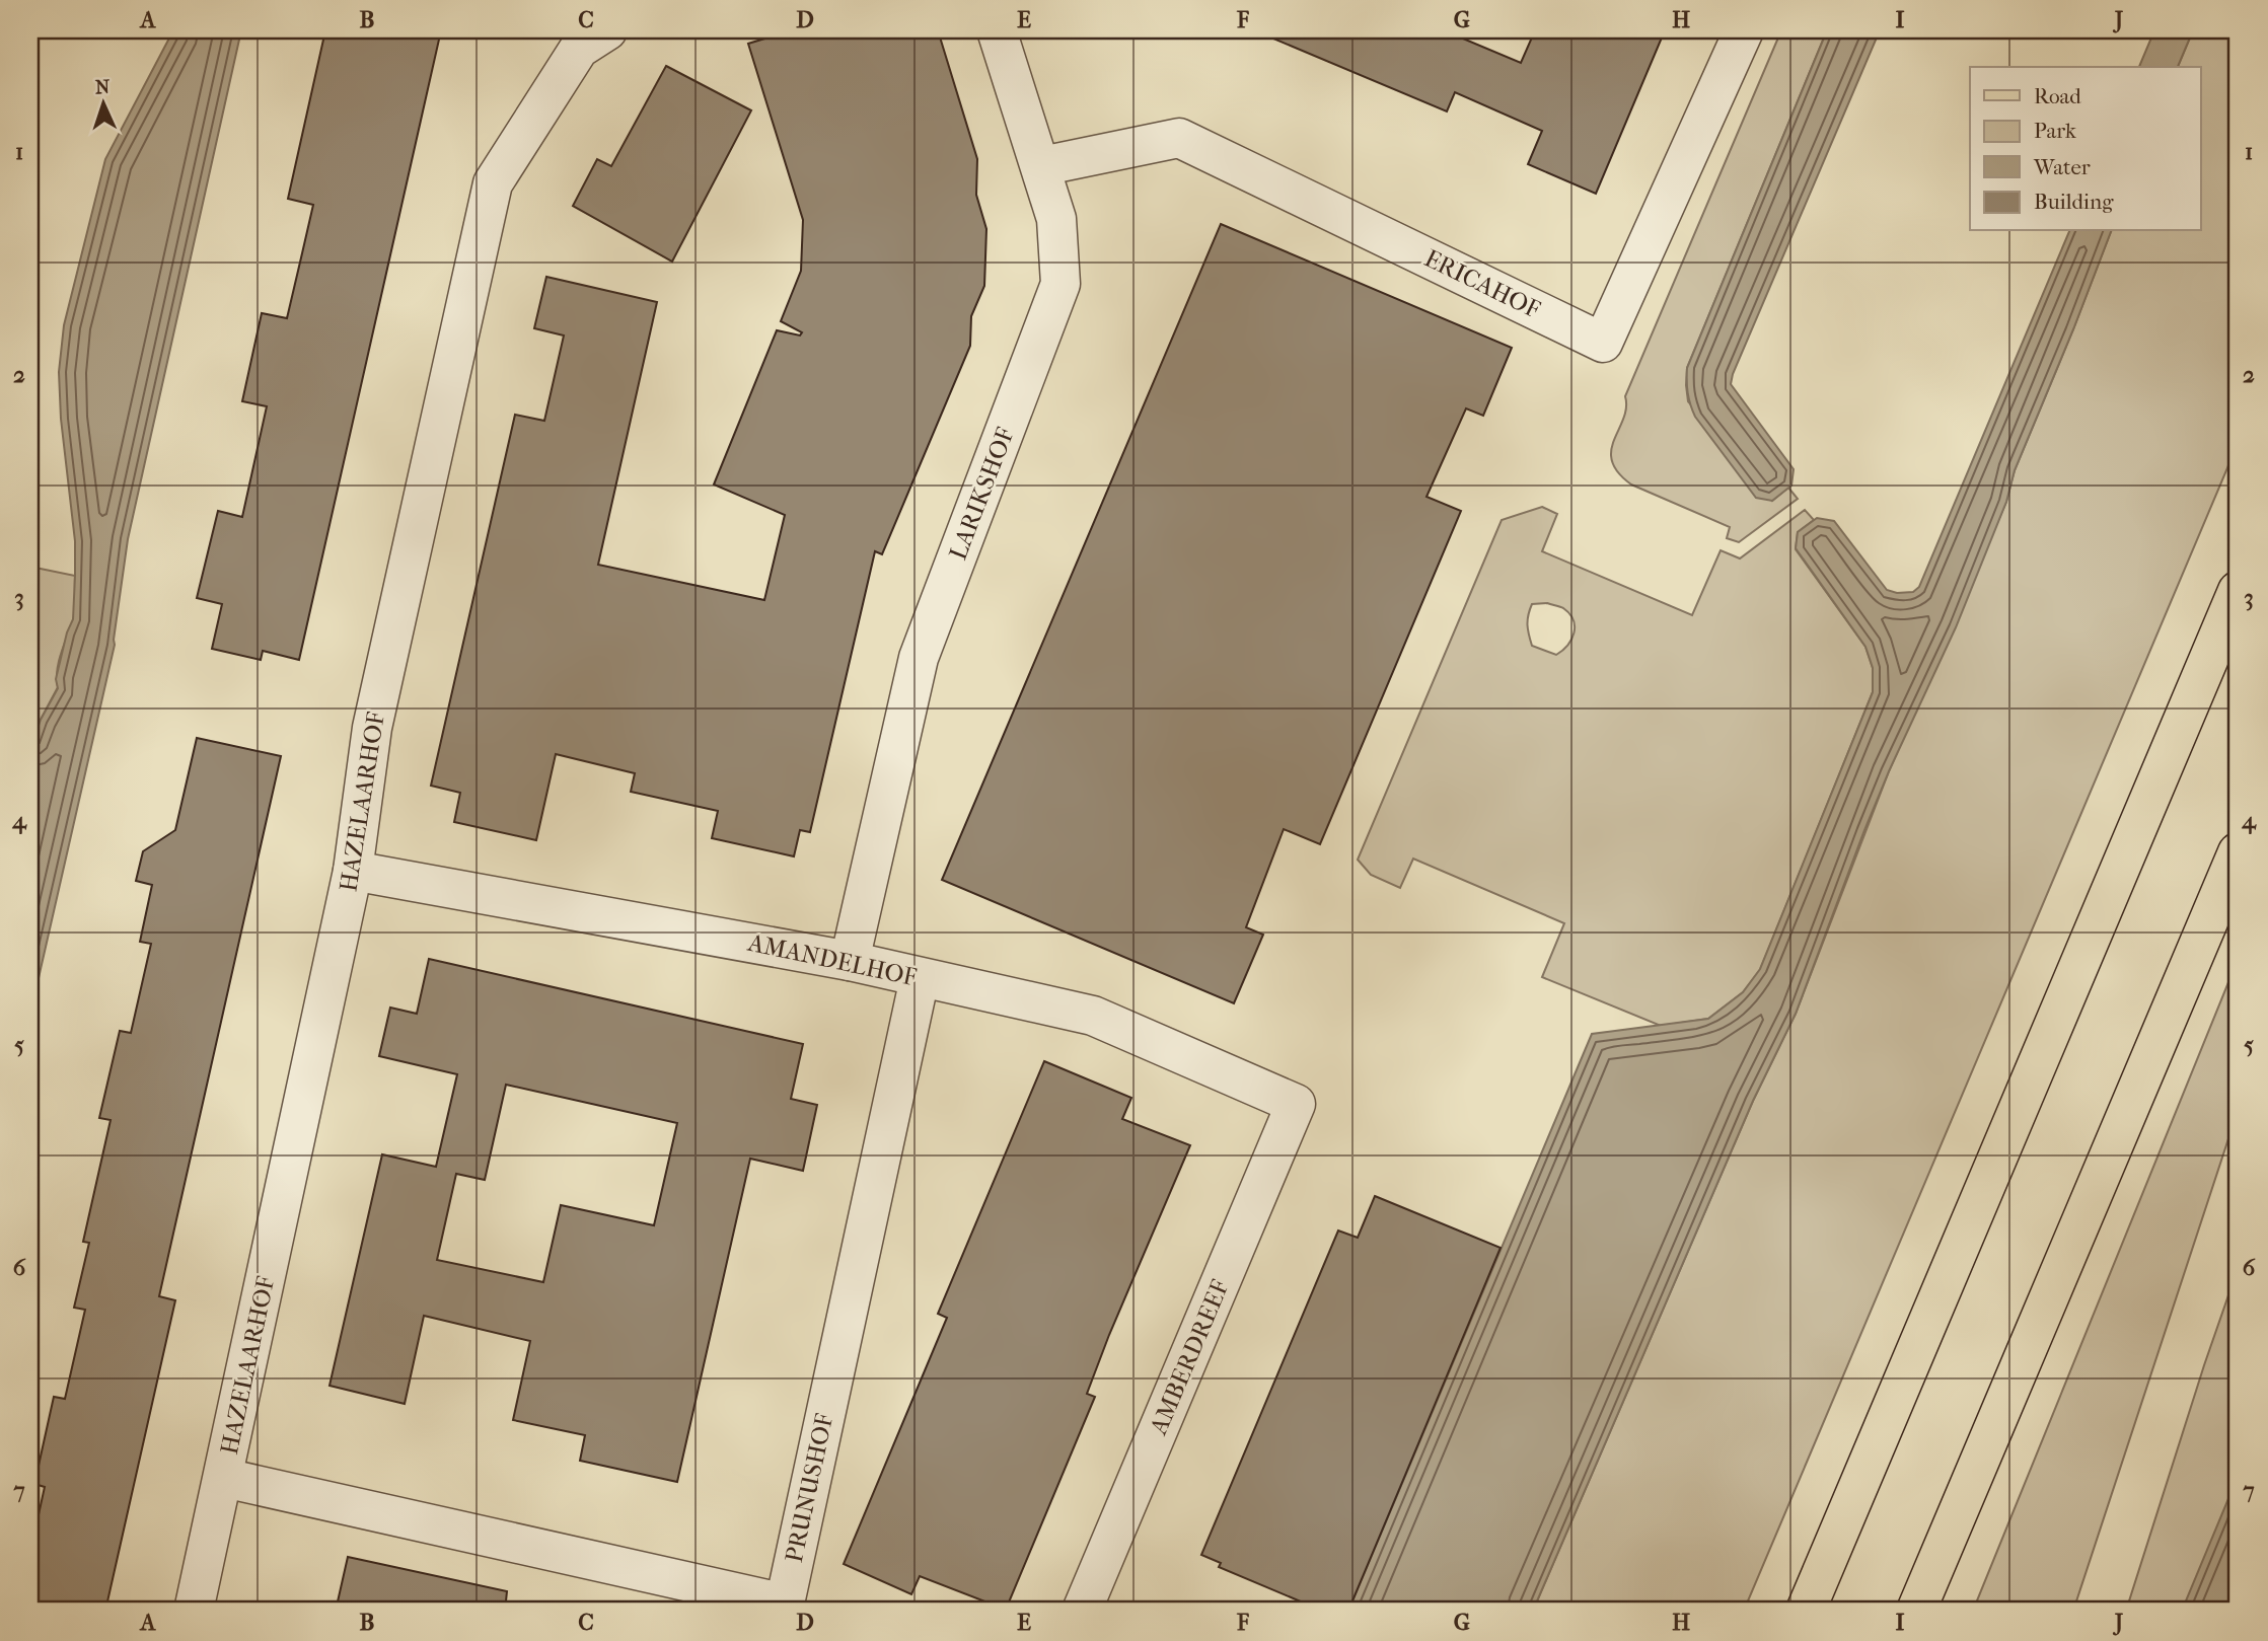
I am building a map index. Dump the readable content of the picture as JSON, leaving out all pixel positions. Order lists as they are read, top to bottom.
{
  "streets": {
    "street": [
      "ERICAHOF",
      "LARIKSHOF",
      "HAZELAARHOF",
      "AMANDELHOF",
      "AMBERDREEF",
      "PRUNUSHOF"
    ]
  },
  "crossings": [
    ["ERICAHOF", "LARIKSHOF"],
    ["LARIKSHOF", "AMANDELHOF"],
    ["HAZELAARHOF", "AMANDELHOF"],
    ["HAZELAARHOF", "PRUNUSHOF"],
    ["AMANDELHOF", "AMBERDREEF"],
    ["AMANDELHOF", "PRUNUSHOF"]
  ],
  "legend": [
    "Road",
    "Park",
    "Water",
    "Building"
  ],
  "north": "top",
  "grid": {
    "columns": [
      "A",
      "B",
      "C",
      "D",
      "E",
      "F",
      "G",
      "H",
      "I",
      "J"
    ],
    "rows": [
      "1",
      "2",
      "3",
      "4",
      "5",
      "6",
      "7"
    ]
  }
}
